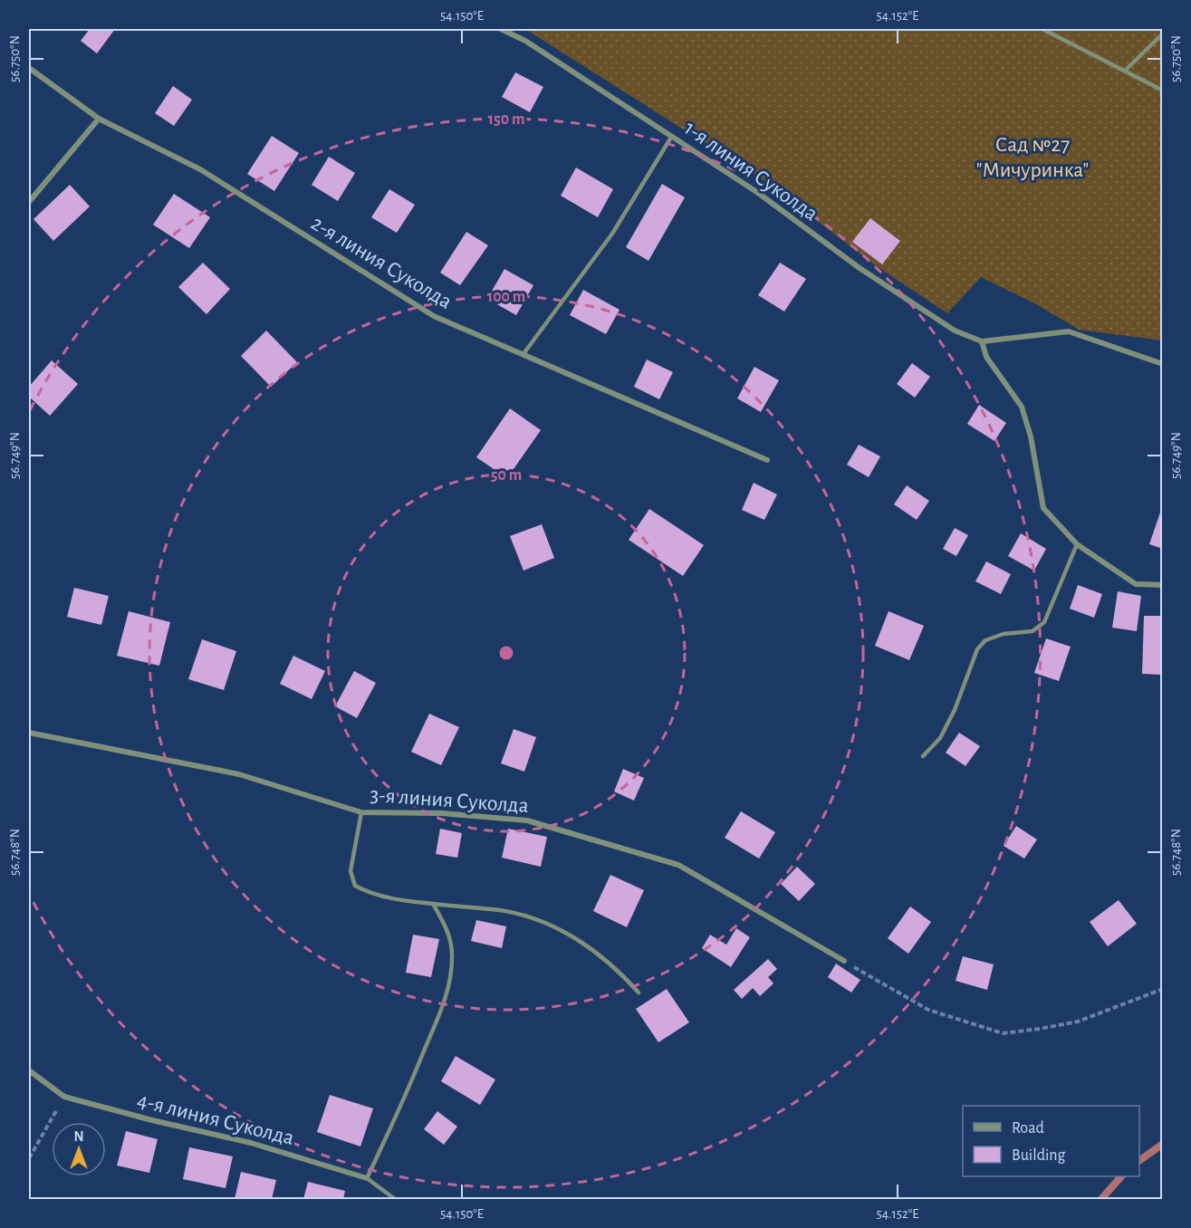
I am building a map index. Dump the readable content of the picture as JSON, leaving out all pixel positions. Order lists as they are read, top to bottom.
{
  "streets": {
    "street": [
      "1-я линия Суколда",
      "2-я линия Суколда",
      "3-я линия Суколда",
      "4-я линия Суколда"
    ]
  },
  "parks": ["Сад №27 \"Мичуринка\""],
  "legend": ["Road", "Building"],
  "north": "top",
  "coordinates": [
    "54.150°E",
    "54.152°E",
    "56.750°N",
    "56.749°N",
    "56.748°N"
  ],
  "rings": ["150 m", "100 m", "50 m"]
}
